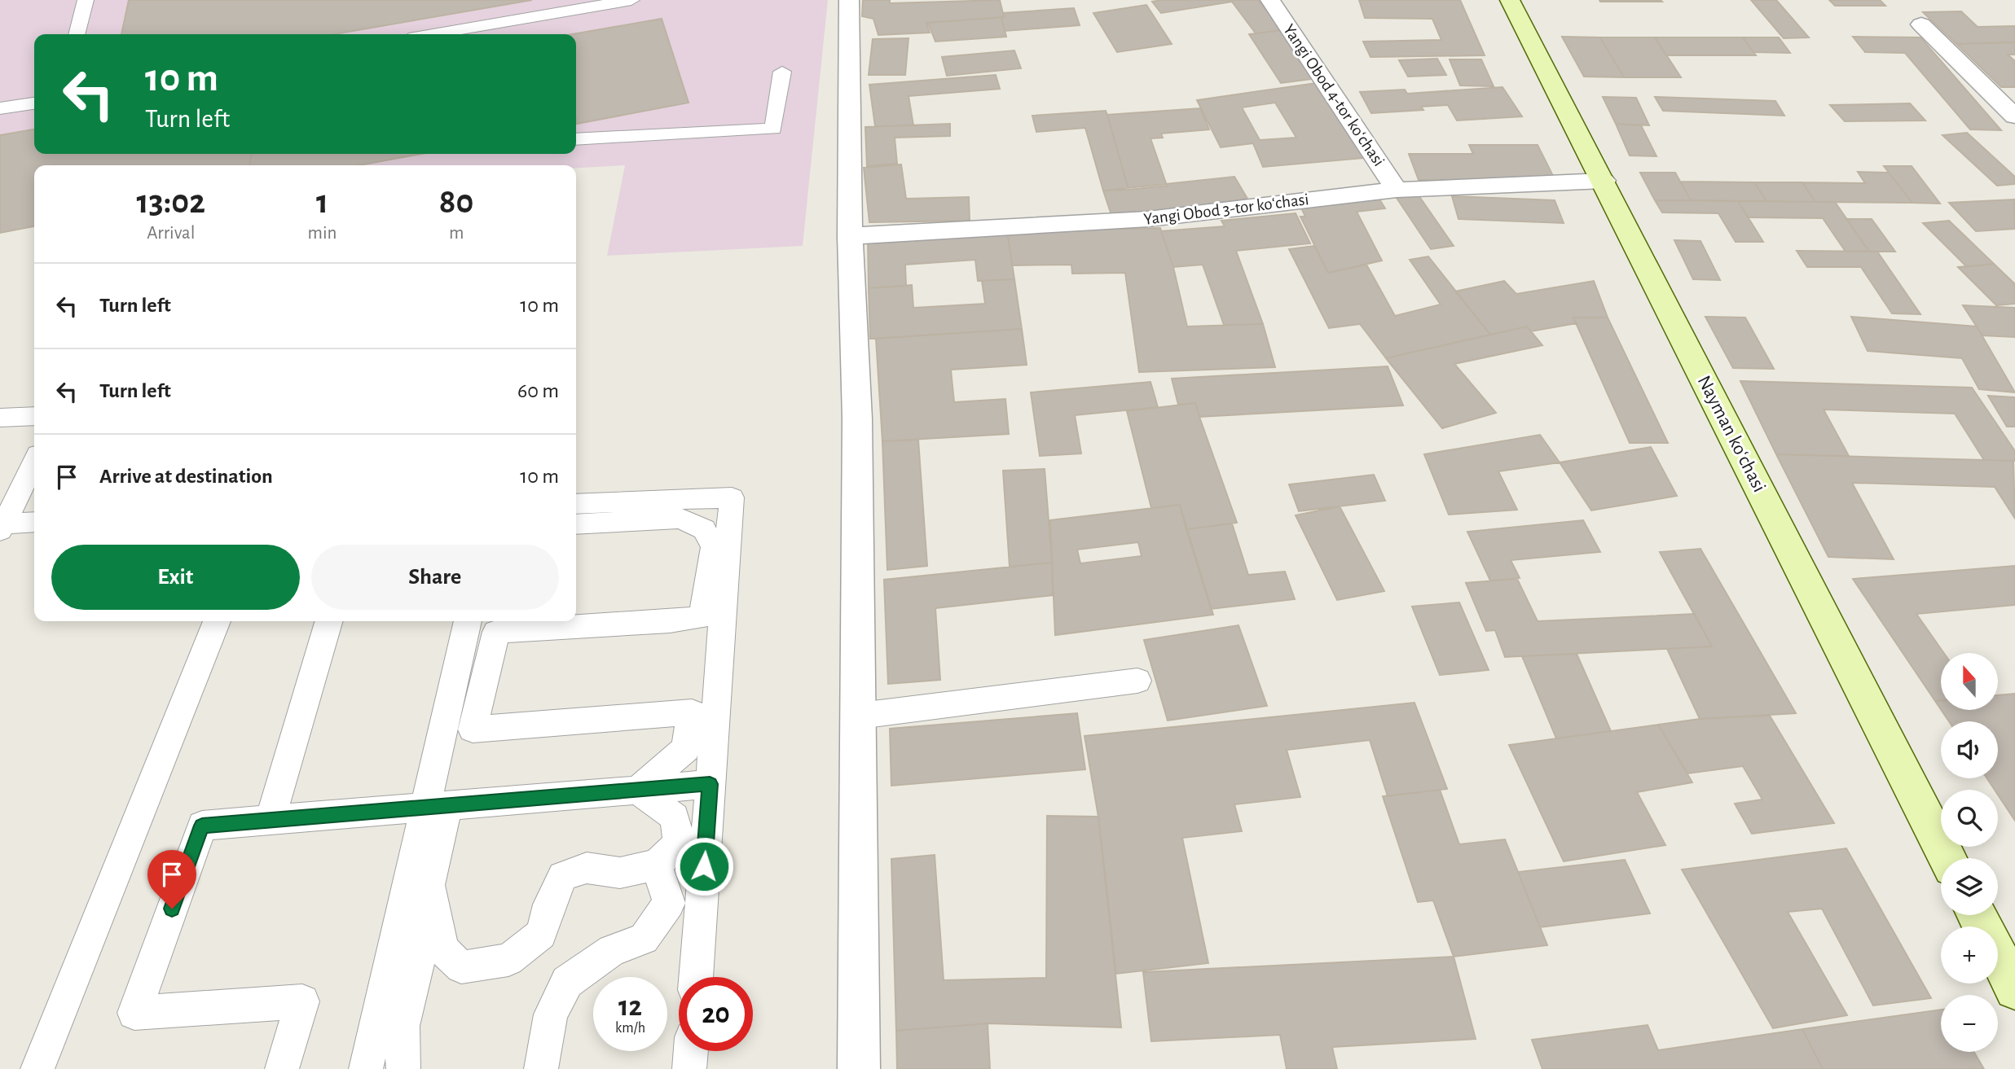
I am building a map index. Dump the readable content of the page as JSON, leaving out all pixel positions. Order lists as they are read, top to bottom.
{
  "streets": {
    "main road": ["Nayman koʻchasi"],
    "street": ["Yangi Obod 4-tor koʻchasi", "Yangi Obod 3-tor koʻchasi"]
  },
  "crossings": [
    ["Yangi Obod 4-tor koʻchasi", "Yangi Obod 3-tor koʻchasi"],
    ["Yangi Obod 3-tor koʻchasi", "Nayman koʻchasi"]
  ],
  "north": "top",
  "page": {
    "turn": ["10 m", "Turn left"],
    "eta": [
      "13:02",
      "Arrival",
      "1",
      "min",
      "80",
      "m"
    ],
    "list": [
      {
        "name": "Turn left",
        "value": "10 m"
      },
      {
        "name": "Turn left",
        "value": "60 m"
      },
      {
        "name": "Arrive at destination",
        "value": "10 m"
      }
    ],
    "buttons": ["Exit", "Share"],
    "map_buttons": ["+", "−"],
    "speed": "12 km/h",
    "limit": "20"
  }
}
